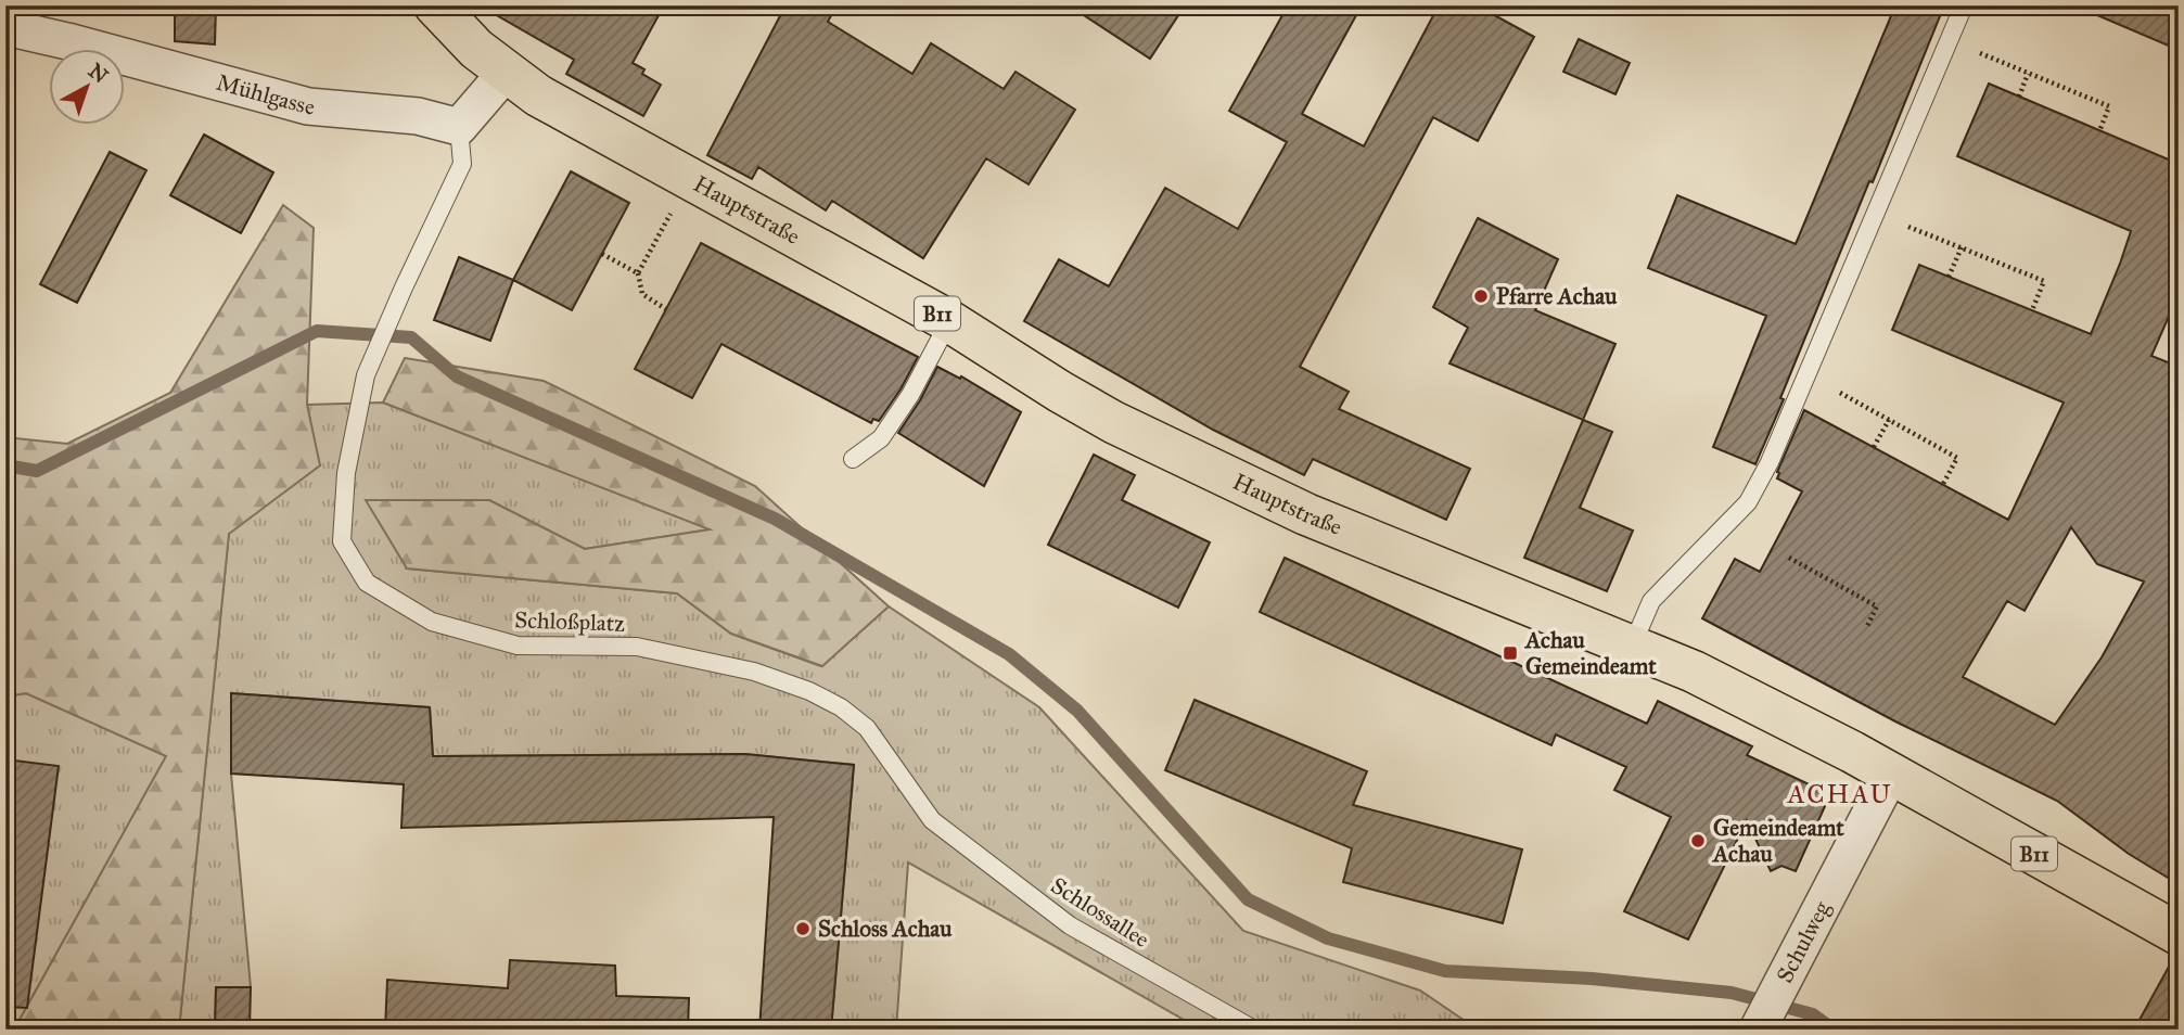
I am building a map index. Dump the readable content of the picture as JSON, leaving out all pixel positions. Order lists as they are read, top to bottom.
{
  "streets": {
    "main road": ["Hauptstraße", "B11"],
    "street": ["Mühlgasse", "Schulweg"],
    "lane": ["Schloßplatz", "Schlossallee"]
  },
  "crossings": [
    ["Mühlgasse", "Schloßplatz"],
    ["Hauptstraße", "Schulweg"],
    ["Schloßplatz", "Schlossallee"]
  ],
  "districts": ["ACHAU"],
  "places": {
    "other": ["Pfarre Achau", "Gemeindeamt Achau", "Schloss Achau"],
    "transit": ["Achau Gemeindeamt"]
  },
  "north": "top right"
}
